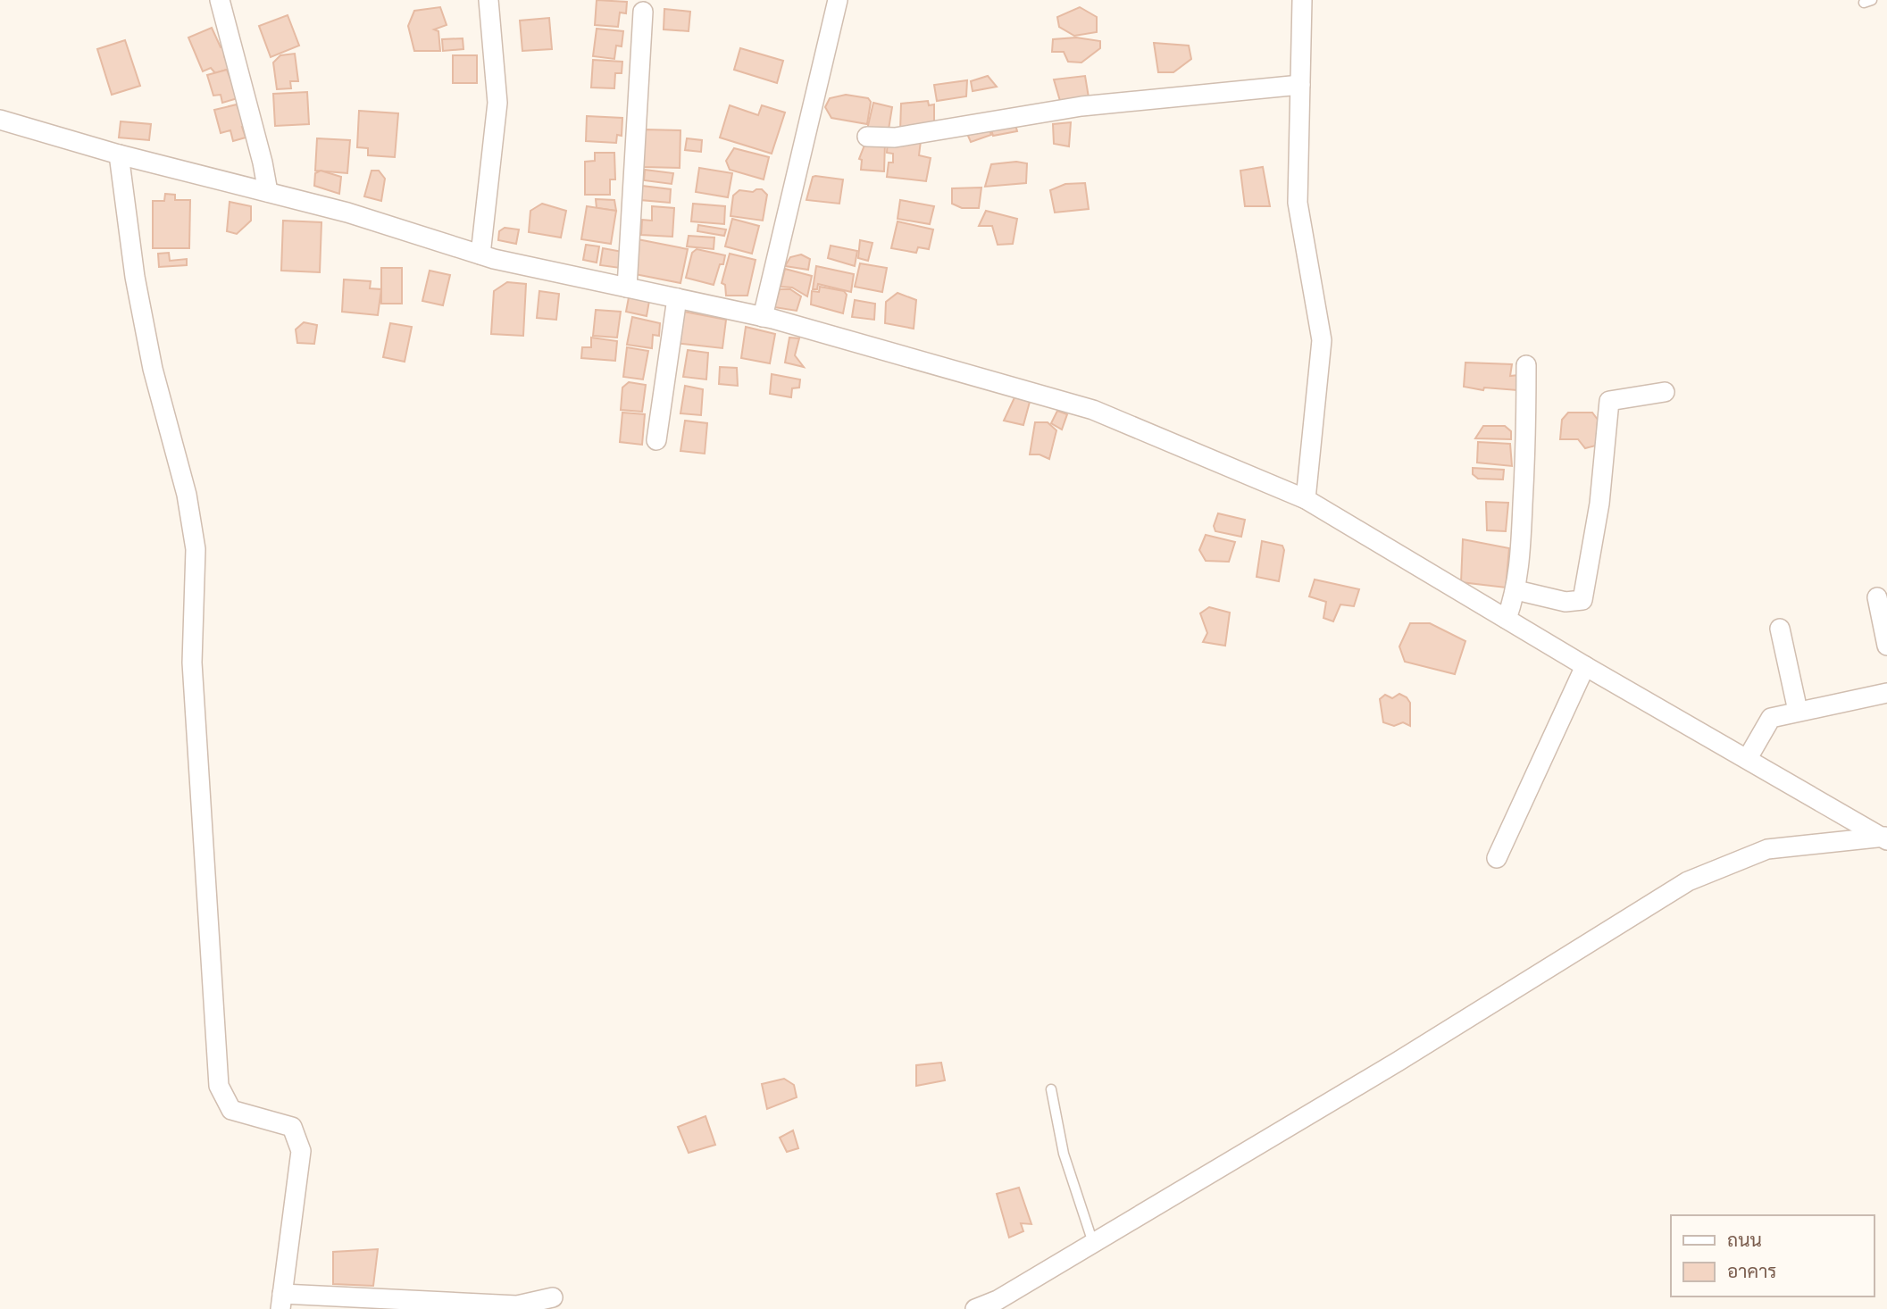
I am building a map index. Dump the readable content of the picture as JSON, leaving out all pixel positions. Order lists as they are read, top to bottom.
{
  "legend": ["ถนน", "อาคาร"]
}
